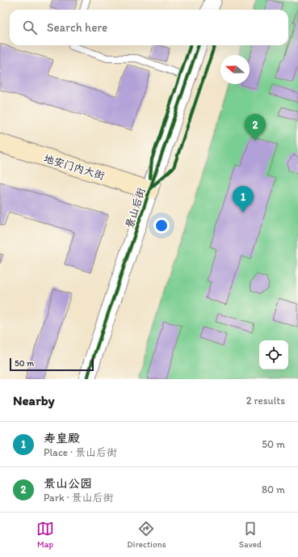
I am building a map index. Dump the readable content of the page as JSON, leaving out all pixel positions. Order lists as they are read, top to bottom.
{
  "streets": {
    "main road": ["地安门内大街"],
    "street": ["景山后街"]
  },
  "crossings": [
    ["地安门内大街", "景山后街"]
  ],
  "scale_bar": "50 m",
  "north": "left",
  "page": {
    "search": "Search here",
    "pins": ["2", "1"],
    "scale": "50 m",
    "heading": ["Nearby", "2 results"],
    "list": [
      {
        "mark": "1",
        "name": "寿皇殿",
        "note": "Place · 景山后街",
        "value": "50 m"
      },
      {
        "mark": "2",
        "name": "景山公园",
        "note": "Park · 景山后街",
        "value": "80 m"
      }
    ],
    "nav": ["Map", "Directions", "Saved"]
  }
}
